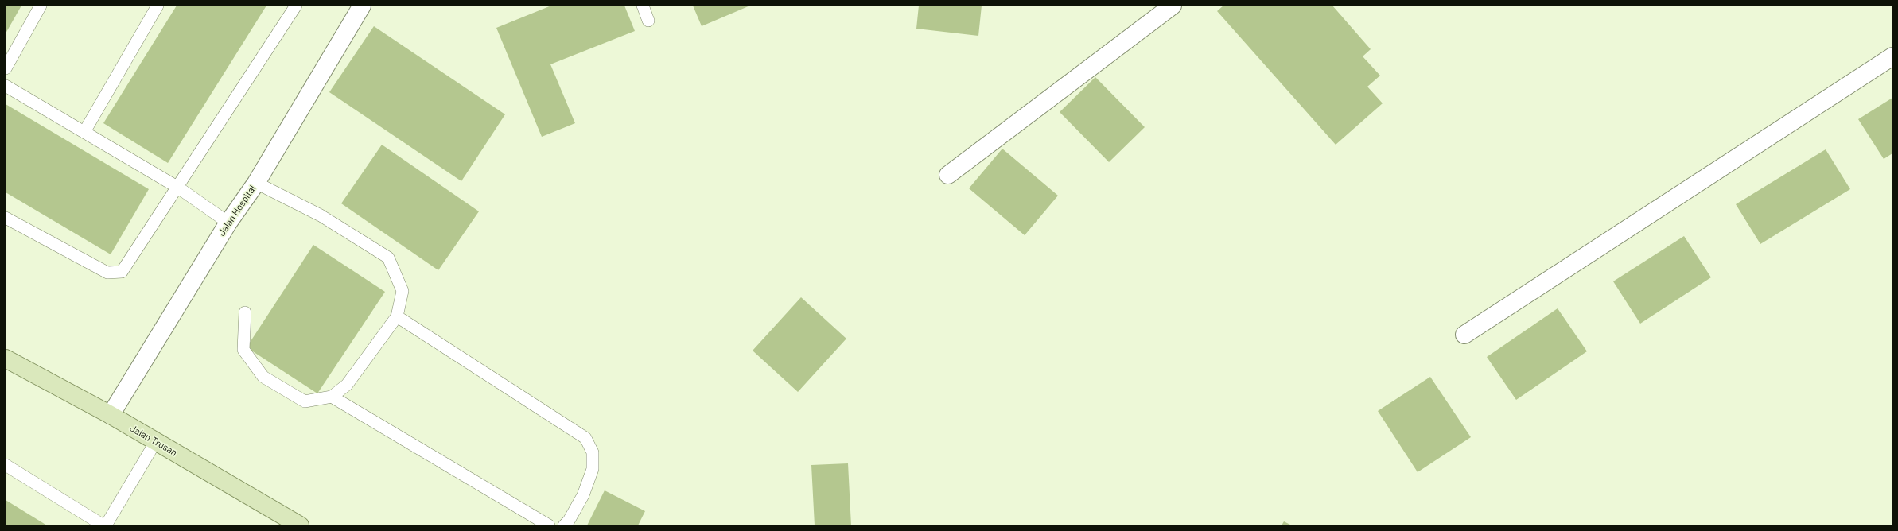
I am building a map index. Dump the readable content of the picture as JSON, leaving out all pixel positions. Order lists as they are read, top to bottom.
{
  "streets": {
    "main road": ["Jalan Trusan"],
    "street": ["Jalan Hospital"]
  },
  "crossings": [
    ["Jalan Hospital", "Jalan Trusan"]
  ]
}
